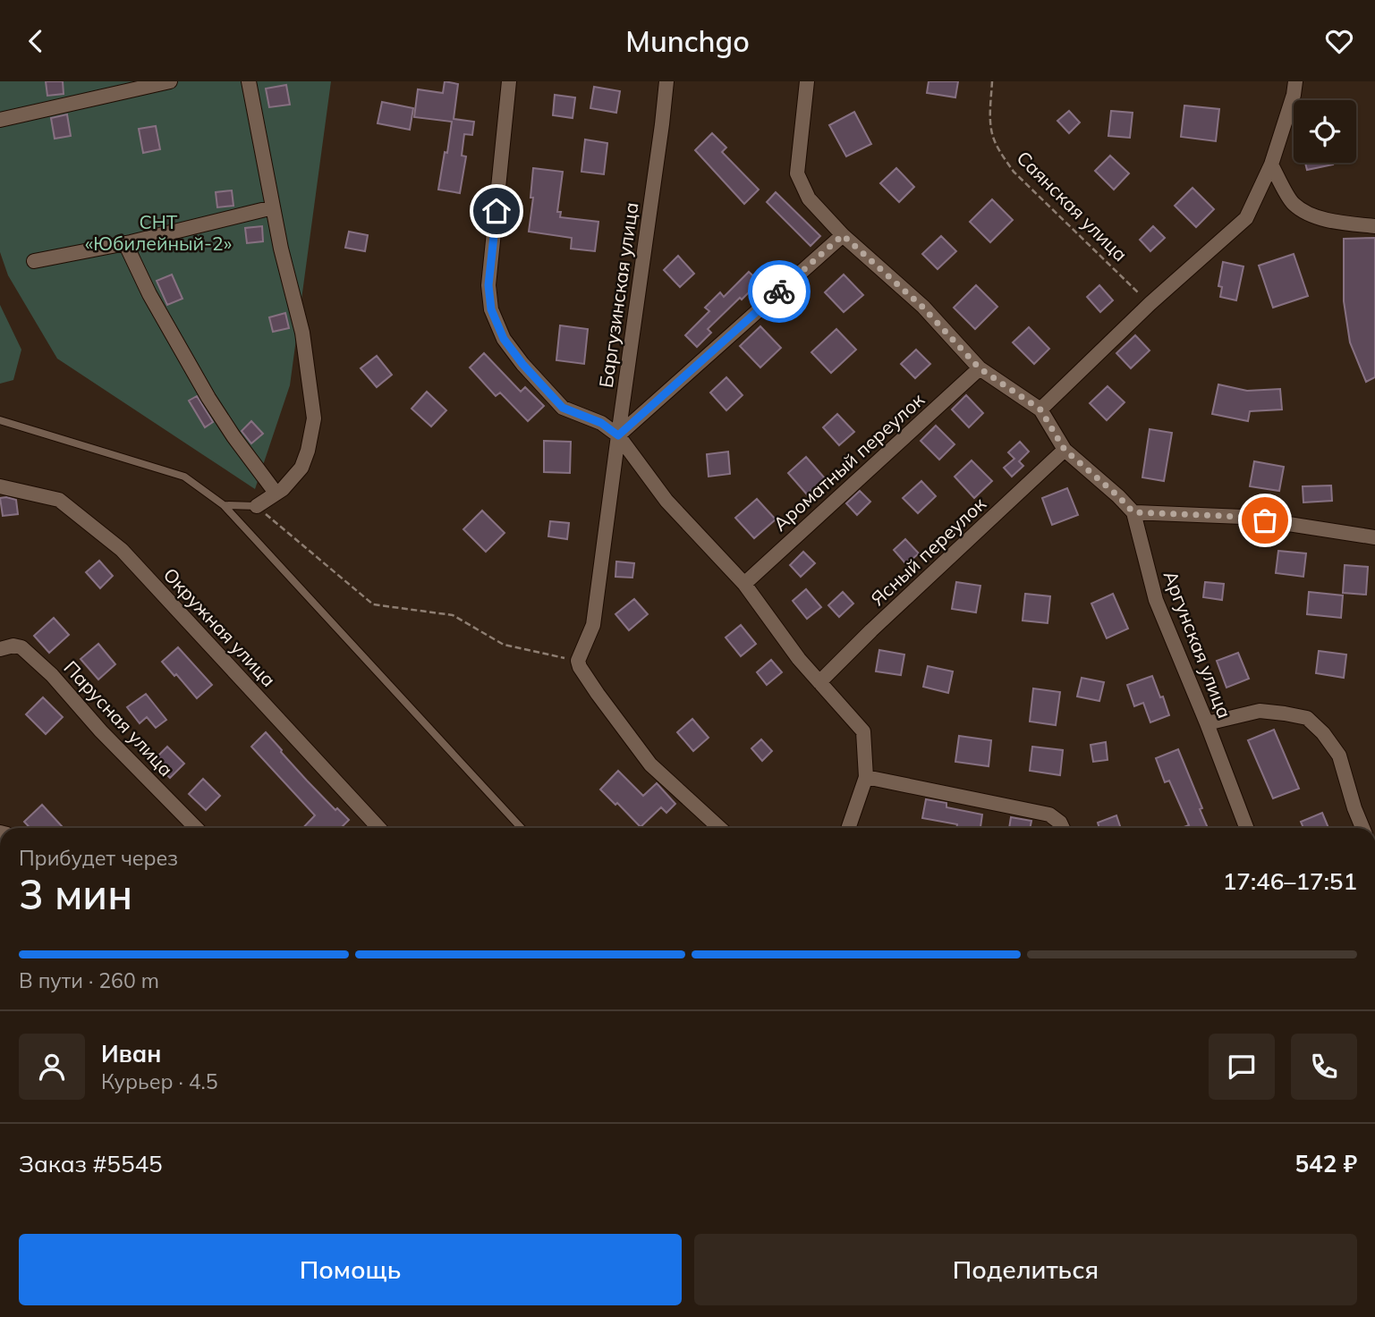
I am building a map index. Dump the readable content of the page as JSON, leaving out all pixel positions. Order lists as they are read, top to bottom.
{
  "streets": {
    "street": [
      "Баргузинская улица",
      "Ароматный переулок",
      "Ясный переулок",
      "Окружная улица",
      "Аргунская улица",
      "Парусная улица"
    ],
    "path": ["Саянская улица"]
  },
  "parks": ["СНТ «Юбилейный-2»"],
  "page": {
    "header": "Munchgo",
    "heading": ["3 мин", "Прибудет через", "17:46–17:51"],
    "panel": [
      "Иван",
      "Курьер · 4.5",
      "Заказ #5545",
      "542 ₽"
    ],
    "bar": "В пути · 260 m",
    "buttons": ["Помощь", "Поделиться"]
  }
}
